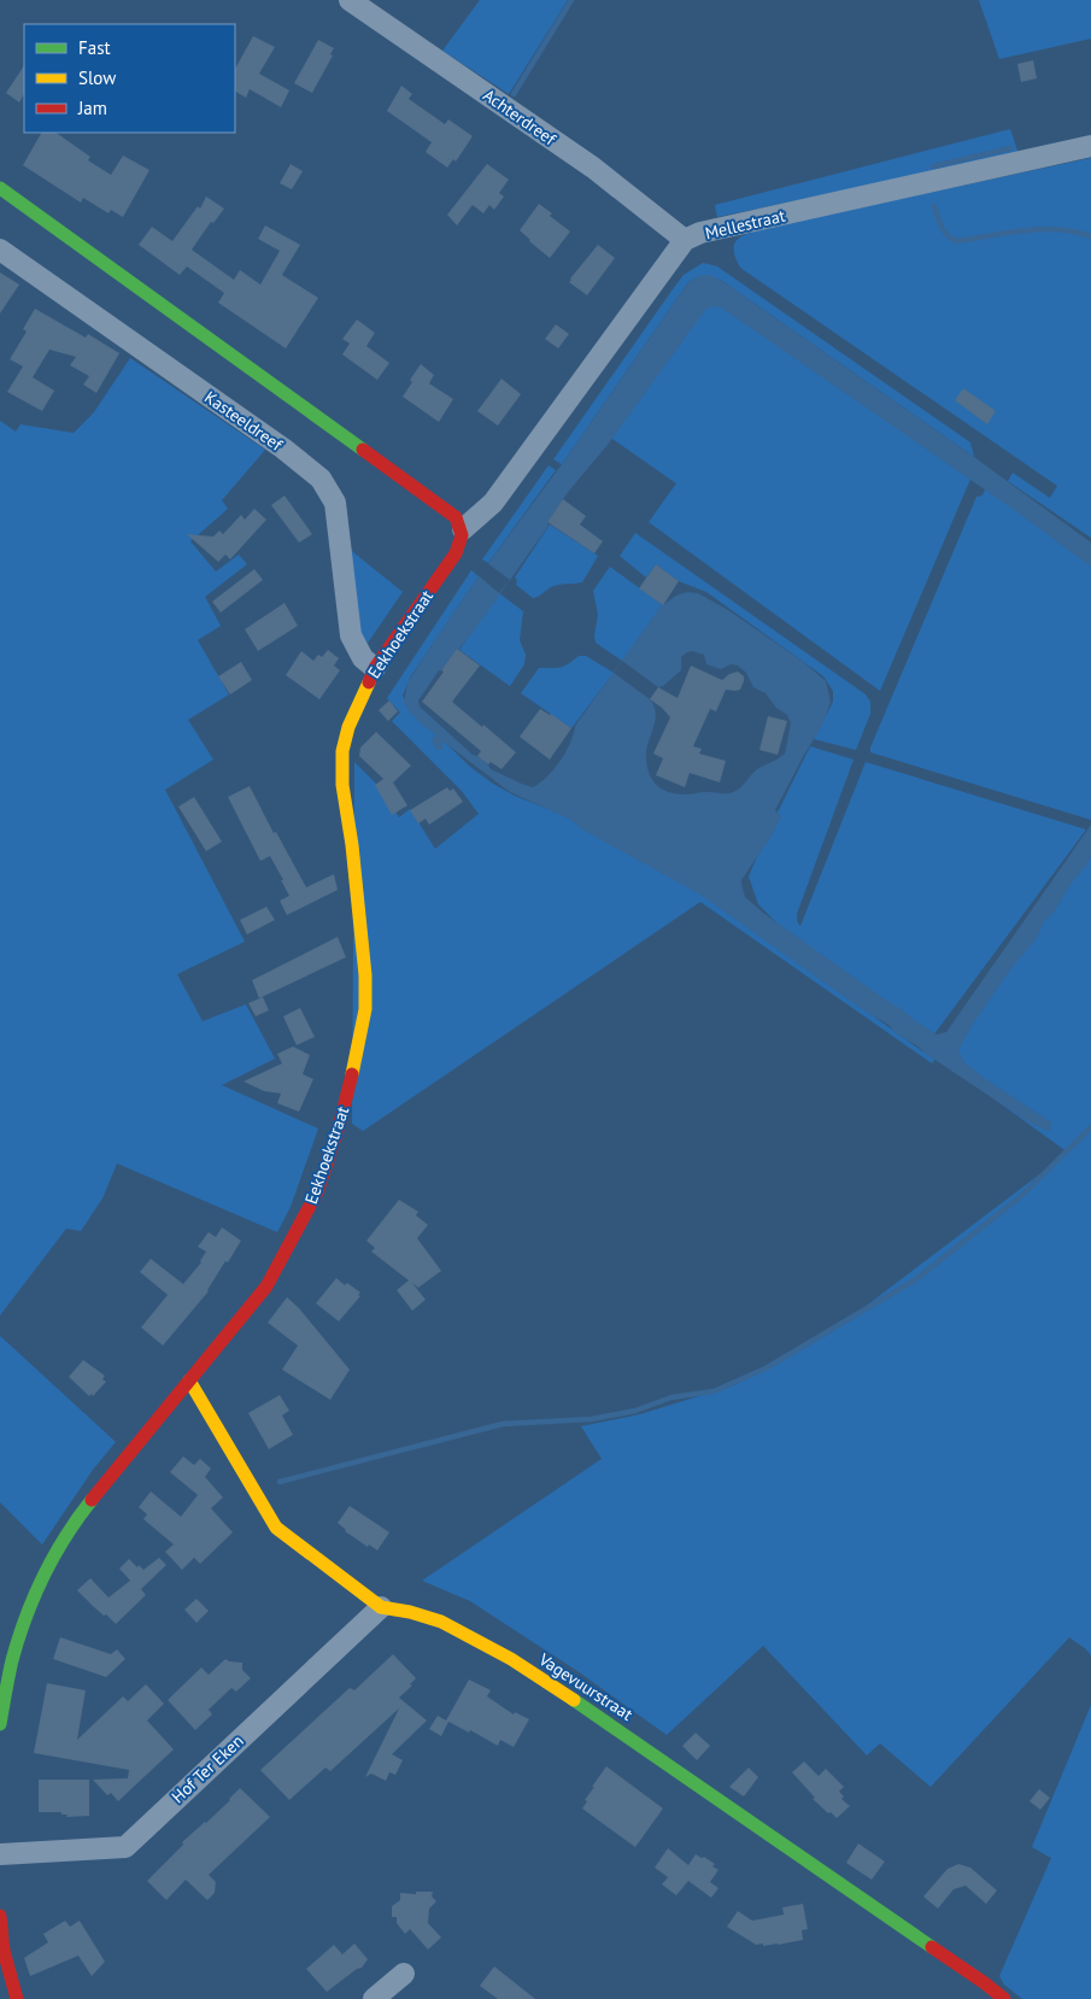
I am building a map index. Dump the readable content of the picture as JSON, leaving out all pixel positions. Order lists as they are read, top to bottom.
{
  "streets": {
    "street": [
      "Achterdreef",
      "Mellestraat",
      "Kasteeldreef",
      "Eekhoekstraat",
      "Vagevuurstraat",
      "Hof Ter Eken"
    ]
  },
  "crossings": [
    ["Achterdreef", "Mellestraat"],
    ["Mellestraat", "Eekhoekstraat"],
    ["Kasteeldreef", "Eekhoekstraat"],
    ["Eekhoekstraat", "Vagevuurstraat"],
    ["Vagevuurstraat", "Hof Ter Eken"]
  ],
  "legend": ["Fast", "Slow", "Jam"]
}
